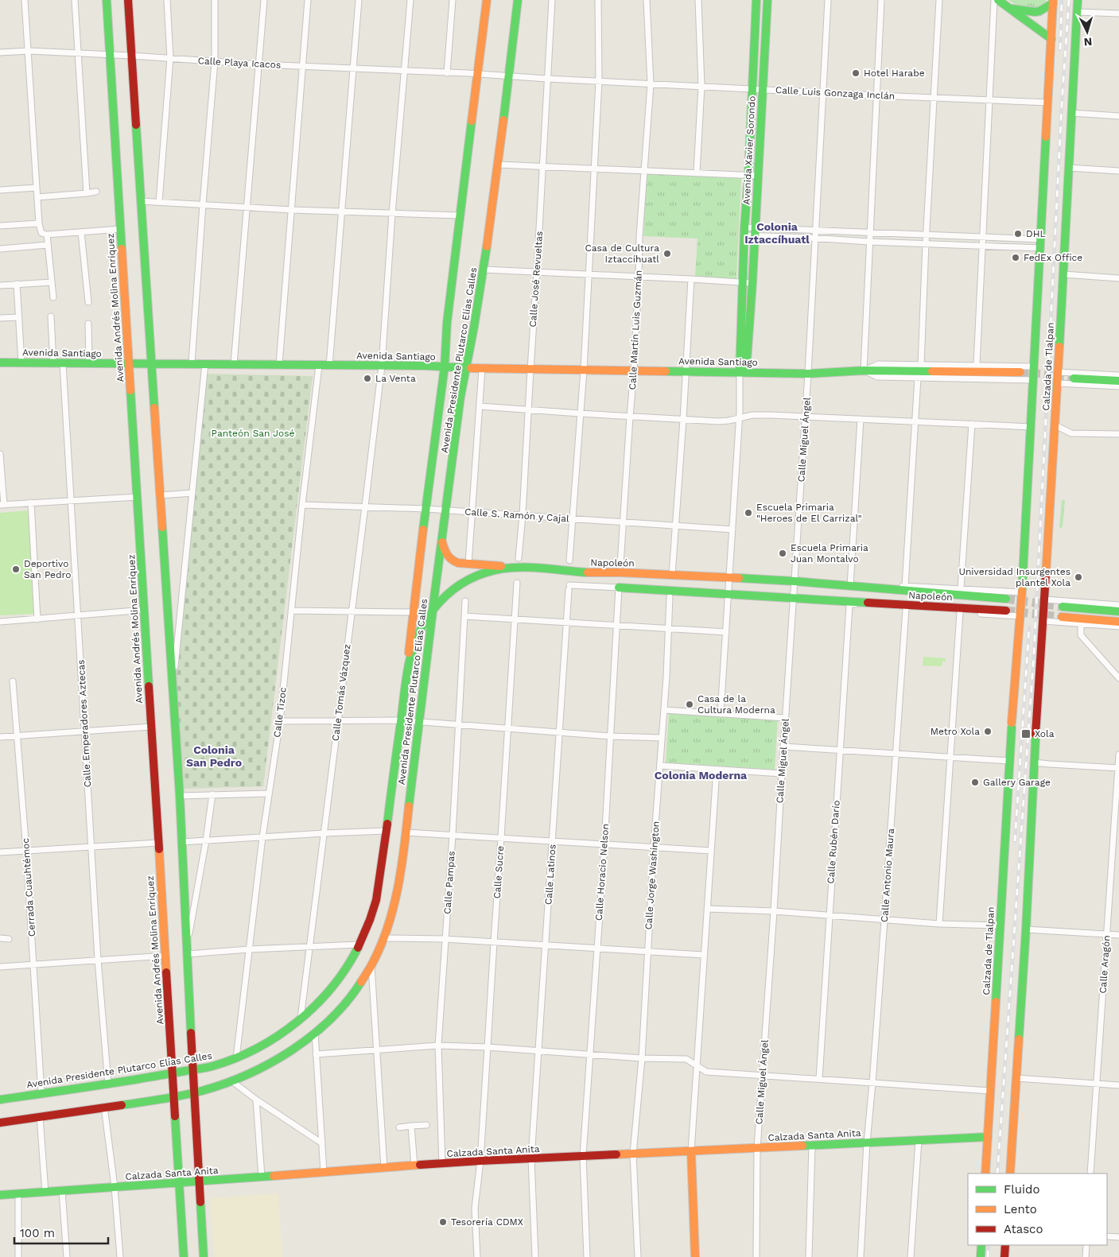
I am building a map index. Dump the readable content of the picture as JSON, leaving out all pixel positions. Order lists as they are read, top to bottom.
{
  "streets": {
    "main road": [
      "Avenida Xavier Sorondo",
      "Avenida Andrés Molina Enríquez",
      "Avenida Santiago",
      "Avenida Presidente Plutarco Elías Calles",
      "Calzada de Tlalpan",
      "Napoleón",
      "Calzada Santa Anita"
    ],
    "street": [
      "Calle Playa Icacos",
      "Calle Luis Gonzaga Inclán",
      "Calle José Revueltas",
      "Calle Martín Luis Guzmán",
      "Calle Miguel Ángel",
      "Calle S. Ramón y Cajal",
      "Calle Tomás Vázquez",
      "Calle Tizoc",
      "Calle Emperadores Aztecas",
      "Calle Rubén Darío",
      "Calle Sucre",
      "Calle Horacio Nelson",
      "Calle Latinos",
      "Calle Jorge Washington",
      "Calle Antonio Maura",
      "Calle Pampas",
      "Cerrada Cuauhtémoc",
      "Calle Aragón"
    ]
  },
  "crossings": [
    ["Calle Playa Icacos", "Calle Luis Gonzaga Inclán"],
    ["Calle Playa Icacos", "Avenida Andrés Molina Enríquez"],
    ["Calle Playa Icacos", "Avenida Presidente Plutarco Elías Calles"],
    ["Calle Playa Icacos", "Calle Tomás Vázquez"],
    ["Calle Luis Gonzaga Inclán", "Avenida Xavier Sorondo"],
    ["Calle Luis Gonzaga Inclán", "Calle José Revueltas"],
    ["Calle Luis Gonzaga Inclán", "Calle Martín Luis Guzmán"],
    ["Calle Luis Gonzaga Inclán", "Avenida Presidente Plutarco Elías Calles"],
    ["Calle Luis Gonzaga Inclán", "Calzada de Tlalpan"],
    ["Calle Luis Gonzaga Inclán", "Calle Miguel Ángel"],
    ["Avenida Xavier Sorondo", "Avenida Santiago"],
    ["Calle José Revueltas", "Avenida Santiago"],
    ["Calle José Revueltas", "Calle S. Ramón y Cajal"],
    ["Avenida Andrés Molina Enríquez", "Avenida Santiago"],
    ["Avenida Andrés Molina Enríquez", "Avenida Presidente Plutarco Elías Calles"],
    ["Avenida Andrés Molina Enríquez", "Calzada Santa Anita"],
    ["Calle Martín Luis Guzmán", "Avenida Santiago"],
    ["Calle Martín Luis Guzmán", "Calle S. Ramón y Cajal"],
    ["Avenida Santiago", "Avenida Presidente Plutarco Elías Calles"],
    ["Avenida Santiago", "Calzada de Tlalpan"],
    ["Avenida Santiago", "Calle Miguel Ángel"],
    ["Avenida Santiago", "Calle Tomás Vázquez"],
    ["Avenida Santiago", "Calle Tizoc"],
    ["Avenida Santiago", "Calle Emperadores Aztecas"],
    ["Avenida Presidente Plutarco Elías Calles", "Calle S. Ramón y Cajal"],
    ["Avenida Presidente Plutarco Elías Calles", "Napoleón"],
    ["Avenida Presidente Plutarco Elías Calles", "Calle Tomás Vázquez"],
    ["Avenida Presidente Plutarco Elías Calles", "Calle Tizoc"],
    ["Avenida Presidente Plutarco Elías Calles", "Calle Emperadores Aztecas"],
    ["Avenida Presidente Plutarco Elías Calles", "Cerrada Cuauhtémoc"],
    ["Calzada de Tlalpan", "Napoleón"],
    ["Calzada de Tlalpan", "Calzada Santa Anita"],
    ["Calle Miguel Ángel", "Napoleón"],
    ["Calle Miguel Ángel", "Calzada Santa Anita"],
    ["Calle S. Ramón y Cajal", "Calle Tomás Vázquez"],
    ["Calle S. Ramón y Cajal", "Calle Tizoc"],
    ["Napoleón", "Calle Rubén Darío"],
    ["Napoleón", "Calle Horacio Nelson"],
    ["Napoleón", "Calle Latinos"],
    ["Napoleón", "Calle Antonio Maura"],
    ["Calle Sucre", "Calzada Santa Anita"],
    ["Calle Horacio Nelson", "Calzada Santa Anita"],
    ["Calle Latinos", "Calzada Santa Anita"],
    ["Calle Jorge Washington", "Calzada Santa Anita"],
    ["Calle Antonio Maura", "Calzada Santa Anita"],
    ["Calle Pampas", "Calzada Santa Anita"]
  ],
  "districts": ["Colonia Iztaccíhuatl", "Colonia San Pedro", "Colonia Moderna"],
  "parks": ["Panteón San José"],
  "places": {
    "other": [
      "Hotel Harabe",
      "DHL",
      "Casa de Cultura Iztaccíhuatl",
      "FedEx Office",
      "La Venta",
      "Escuela Primaria \"Heroes de El Carrizal\"",
      "Escuela Primaria Juan Montalvo",
      "Deportivo San Pedro",
      "Universidad Insurgentes plantel Xola",
      "Casa de la Cultura Moderna",
      "Metro Xola",
      "Gallery Garage",
      "Tesorería CDMX"
    ],
    "transit": ["Xola"]
  },
  "legend": ["Fluido", "Lento", "Atasco"],
  "scale_bar": "100 m",
  "north": "bottom"
}
